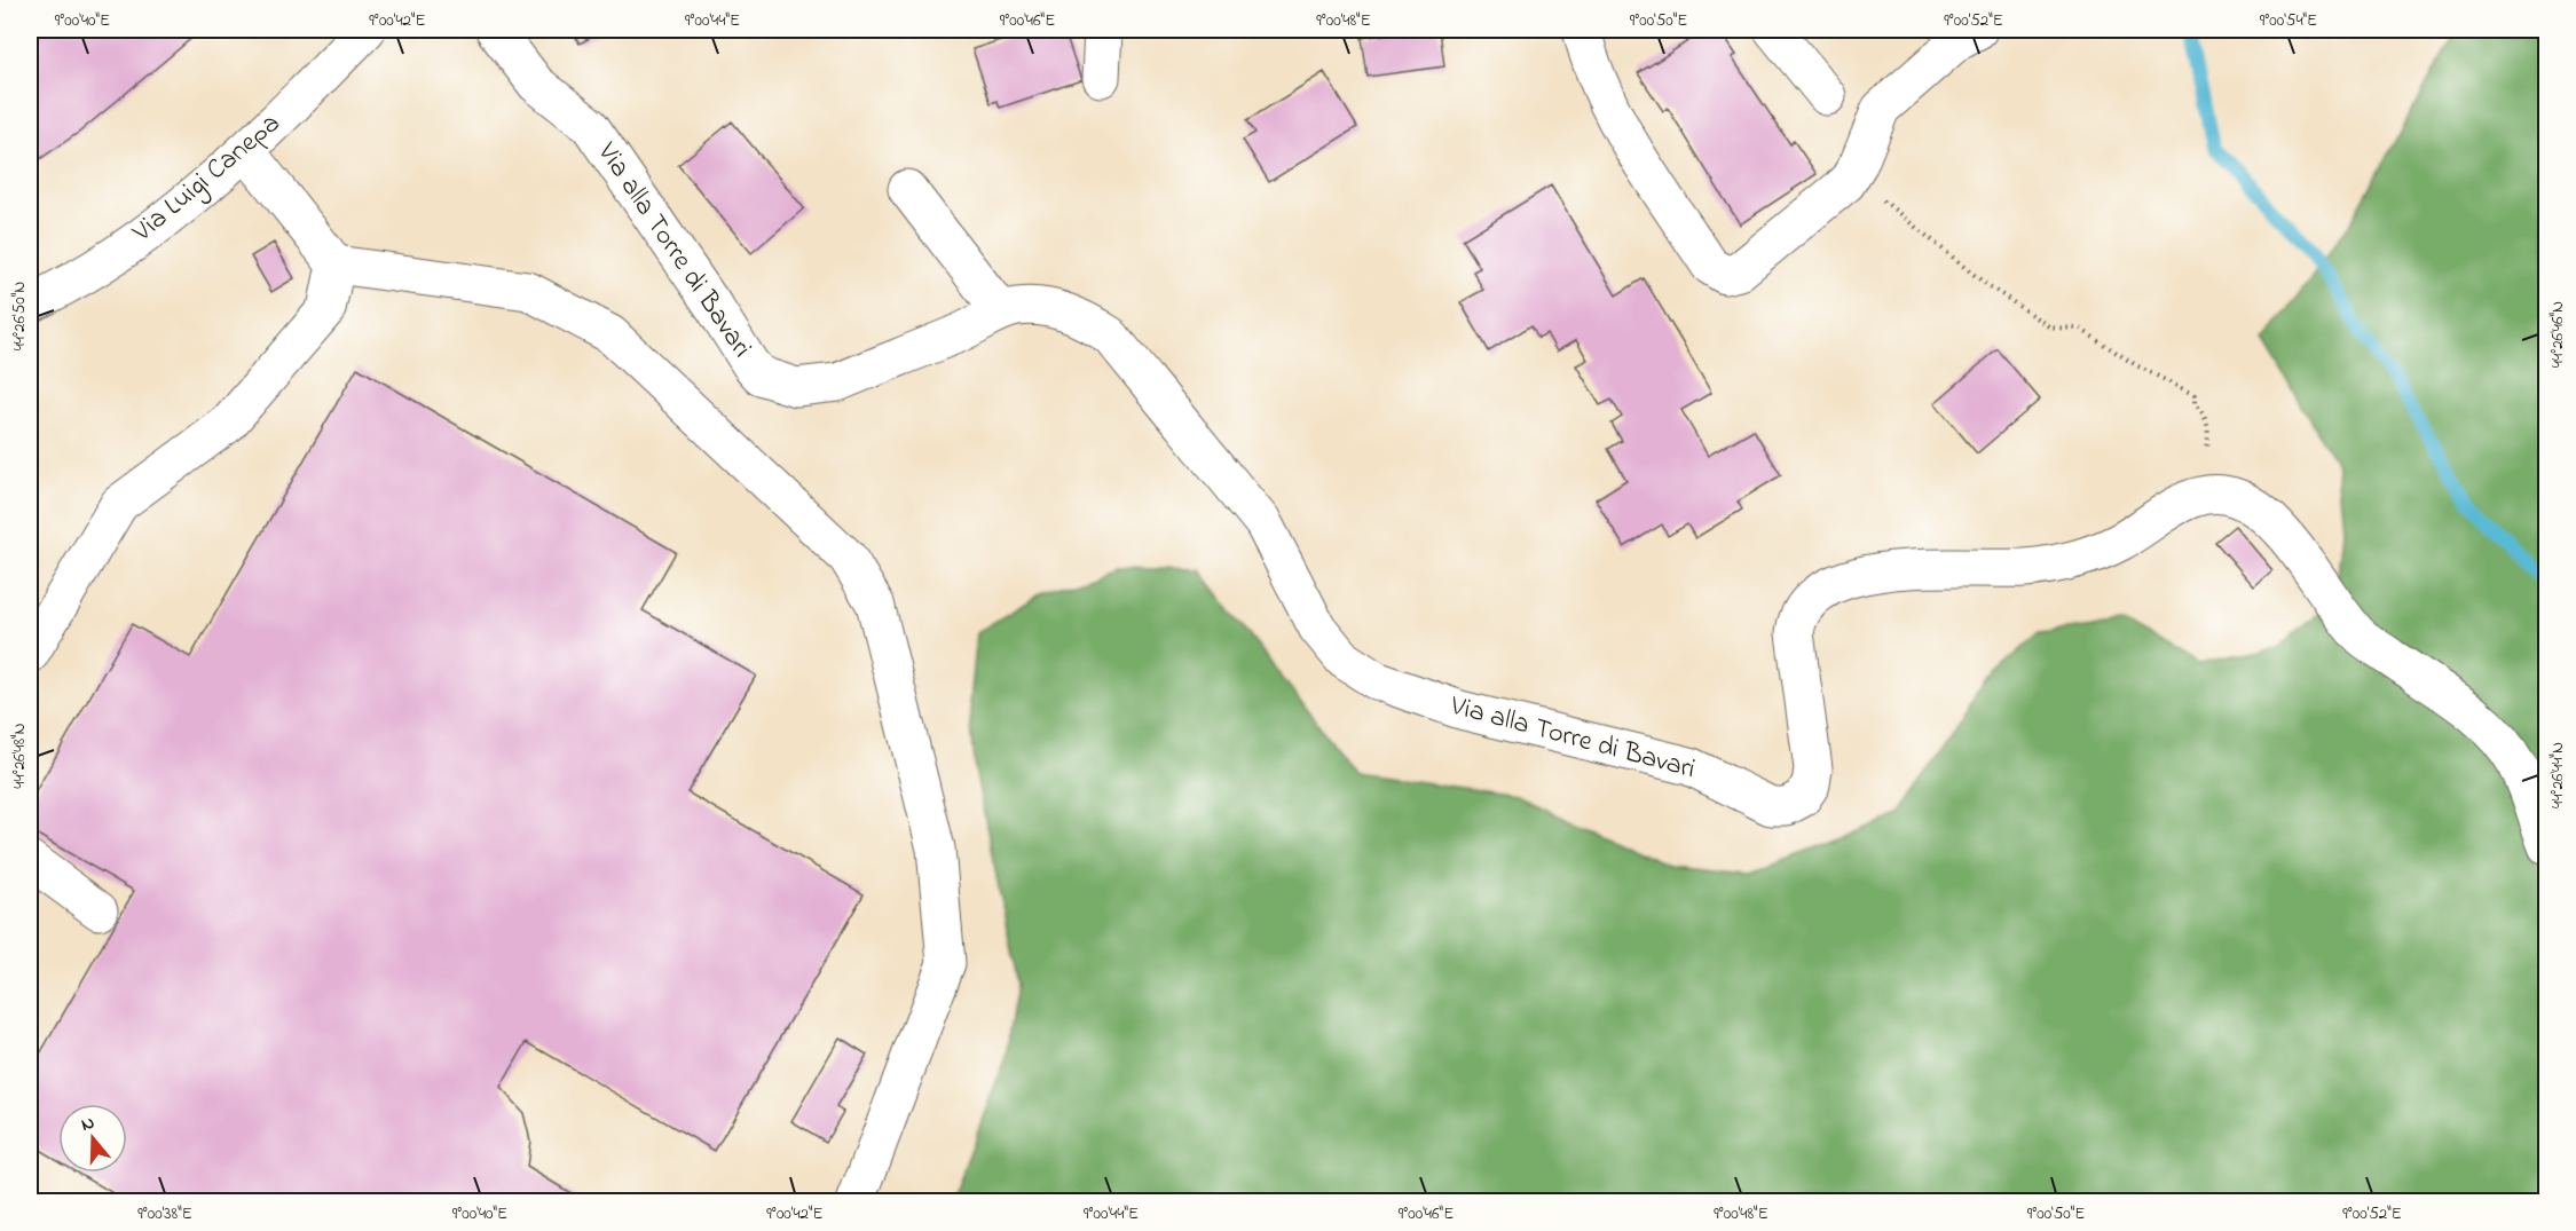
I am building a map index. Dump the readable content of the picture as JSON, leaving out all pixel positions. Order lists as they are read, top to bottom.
{
  "streets": {
    "street": ["Via Luigi Canepa", "Via alla Torre di Bavari"]
  },
  "north": "top",
  "coordinates": [
    "9°00'40\"E",
    "9°00'42\"E",
    "9°00'44\"E",
    "9°00'46\"E",
    "9°00'48\"E",
    "9°00'50\"E",
    "9°00'52\"E",
    "9°00'54\"E",
    "44°26'50\"N",
    "44°26'46\"N",
    "44°26'48\"N",
    "44°26'44\"N",
    "9°00'38\"E"
  ]
}
